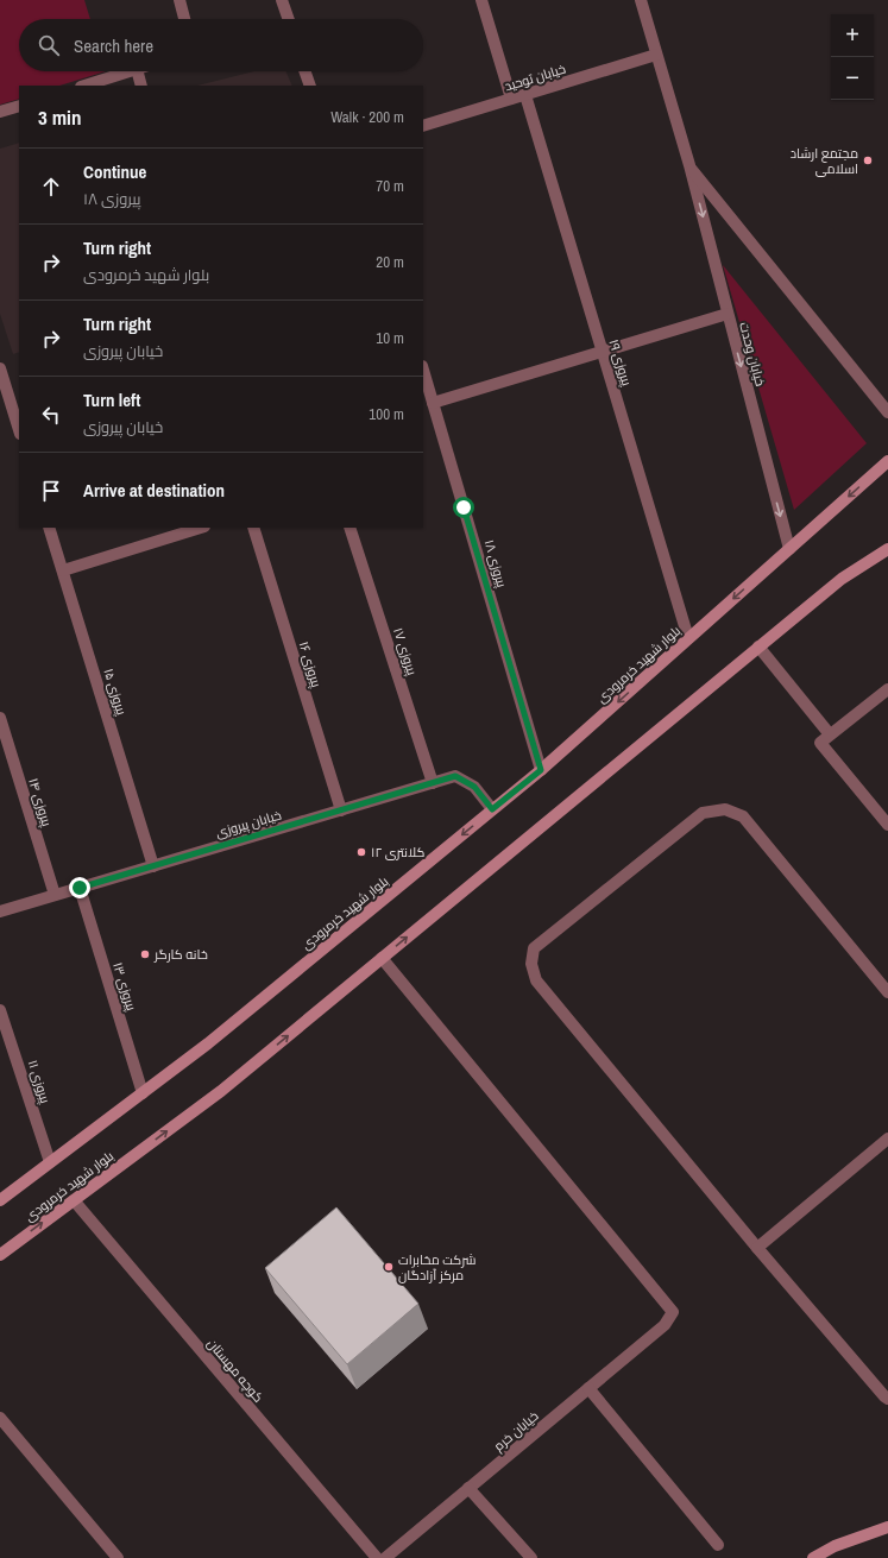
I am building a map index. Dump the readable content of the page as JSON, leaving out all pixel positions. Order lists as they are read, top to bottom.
{
  "streets": {
    "main road": ["بلوار شهید خرمرودی"],
    "street": [
      "خیابان توحید",
      "خیابان وحدت",
      "پیروزی ۱۹",
      "پیروزی ۱۸",
      "پیروزی ۱۷",
      "پیروزی ۱۶",
      "پیروزی ۱۵",
      "پیروزی ۱۴",
      "خیابان پیروزی",
      "پیروزی ۱۳",
      "پیروزی ۱۱",
      "کوچه مهستان",
      "خیابان خرم"
    ]
  },
  "crossings": [
    ["خیابان توحید", "خیابان وحدت"],
    ["خیابان توحید", "پیروزی ۱۹"],
    ["خیابان وحدت", "بلوار شهید خرمرودی"],
    ["پیروزی ۱۹", "بلوار شهید خرمرودی"],
    ["پیروزی ۱۸", "بلوار شهید خرمرودی"],
    ["پیروزی ۱۷", "خیابان پیروزی"],
    ["پیروزی ۱۶", "خیابان پیروزی"],
    ["بلوار شهید خرمرودی", "خیابان پیروزی"],
    ["بلوار شهید خرمرودی", "پیروزی ۱۳"],
    ["بلوار شهید خرمرودی", "پیروزی ۱۱"],
    ["بلوار شهید خرمرودی", "کوچه مهستان"],
    ["بلوار شهید خرمرودی", "خیابان خرم"],
    ["پیروزی ۱۵", "خیابان پیروزی"],
    ["پیروزی ۱۴", "خیابان پیروزی"],
    ["خیابان پیروزی", "پیروزی ۱۳"]
  ],
  "places": [
    "مجتمع ارشاد اسلامی",
    "کلانتری ۱۲",
    "خانه کارگر",
    "شرکت مخابرات مرکز آزادگان"
  ],
  "page": {
    "map_buttons": ["+", "−"],
    "search": "Search here",
    "heading": ["3 min", "Walk · 200 m"],
    "list": [
      ["Continue", "پیروزی ۱۸", "70 m"],
      ["Turn right", "بلوار شهید خرمرودی", "20 m"],
      ["Turn right", "خیابان پیروزی", "10 m"],
      ["Turn left", "خیابان پیروزی", "100 m"],
      "Arrive at destination"
    ]
  }
}
